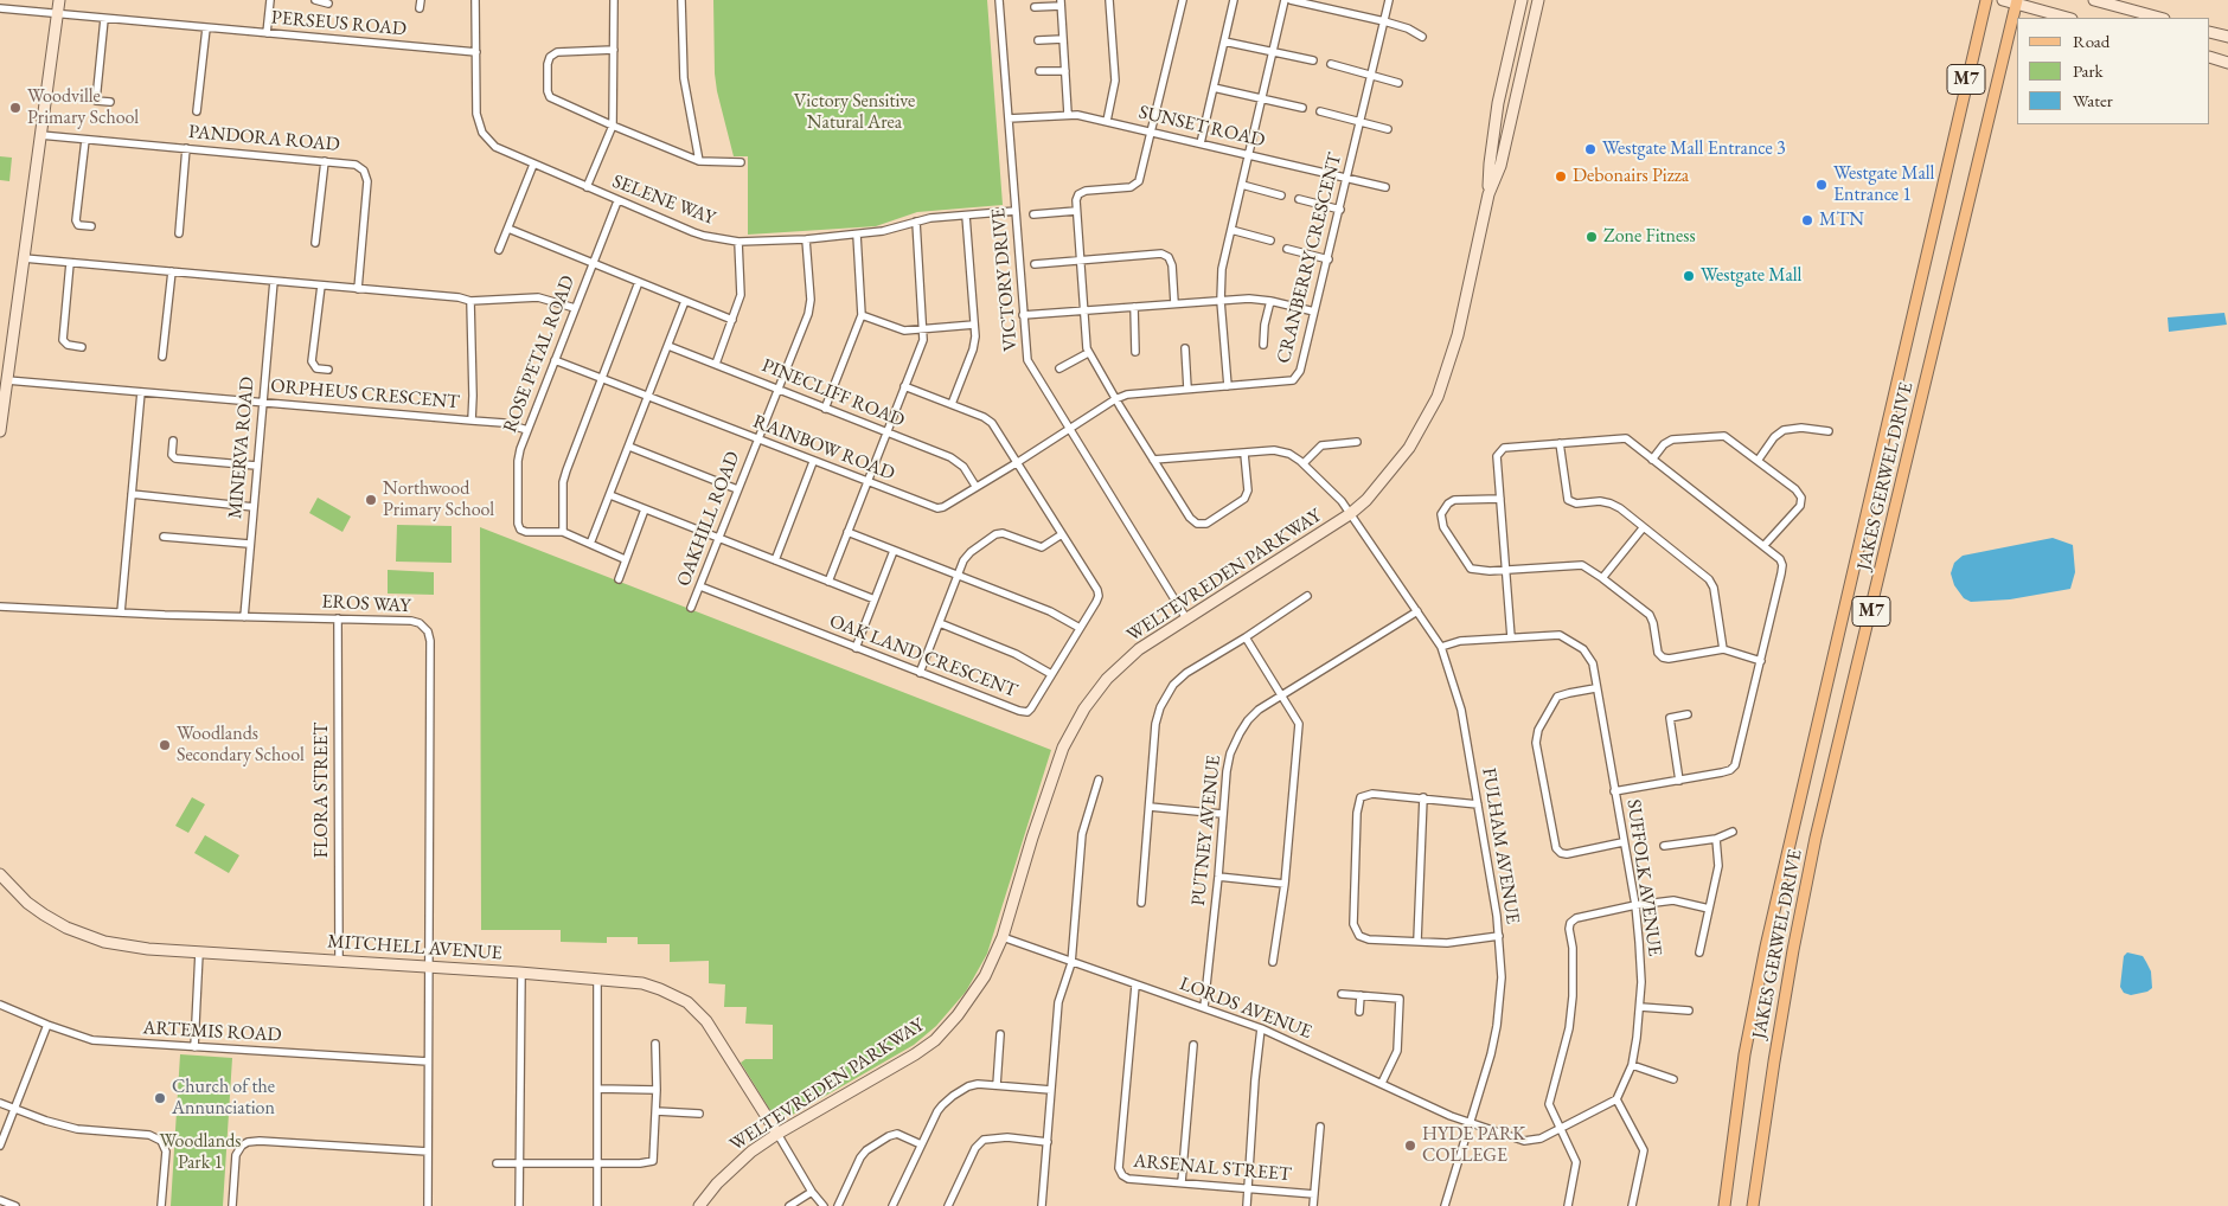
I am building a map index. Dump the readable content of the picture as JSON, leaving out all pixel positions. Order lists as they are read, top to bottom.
{
  "streets": {
    "main road": ["M7", "JAKES GERWEL DRIVE"],
    "street": [
      "PERSEUS ROAD",
      "SUNSET ROAD",
      "PANDORA ROAD",
      "SELENE WAY",
      "CRANBERRY CRESCENT",
      "VICTORY DRIVE",
      "ROSE PETAL ROAD",
      "PINECLIFF ROAD",
      "ORPHEUS CRESCENT",
      "MINERVA ROAD",
      "RAINBOW ROAD",
      "OAKHILL ROAD",
      "WELTEVREDEN PARKWAY",
      "EROS WAY",
      "OAK LAND CRESCENT",
      "FLORA STREET",
      "PUTNEY AVENUE",
      "FULHAM AVENUE",
      "SUFFOLK AVENUE",
      "MITCHELL AVENUE",
      "LORDS AVENUE",
      "ARTEMIS ROAD",
      "ARSENAL STREET"
    ]
  },
  "crossings": [
    ["PERSEUS ROAD", "SELENE WAY"],
    ["SUNSET ROAD", "CRANBERRY CRESCENT"],
    ["SUNSET ROAD", "VICTORY DRIVE"],
    ["SELENE WAY", "VICTORY DRIVE"],
    ["SELENE WAY", "ROSE PETAL ROAD"],
    ["SELENE WAY", "OAKHILL ROAD"],
    ["CRANBERRY CRESCENT", "VICTORY DRIVE"],
    ["CRANBERRY CRESCENT", "RAINBOW ROAD"],
    ["VICTORY DRIVE", "RAINBOW ROAD"],
    ["VICTORY DRIVE", "WELTEVREDEN PARKWAY"],
    ["ROSE PETAL ROAD", "RAINBOW ROAD"],
    ["PINECLIFF ROAD", "RAINBOW ROAD"],
    ["PINECLIFF ROAD", "OAKHILL ROAD"],
    ["ORPHEUS CRESCENT", "MINERVA ROAD"],
    ["MINERVA ROAD", "EROS WAY"],
    ["RAINBOW ROAD", "OAKHILL ROAD"],
    ["RAINBOW ROAD", "OAK LAND CRESCENT"],
    ["OAKHILL ROAD", "OAK LAND CRESCENT"],
    ["WELTEVREDEN PARKWAY", "FULHAM AVENUE"],
    ["WELTEVREDEN PARKWAY", "MITCHELL AVENUE"],
    ["WELTEVREDEN PARKWAY", "LORDS AVENUE"],
    ["EROS WAY", "FLORA STREET"],
    ["EROS WAY", "MITCHELL AVENUE"],
    ["FLORA STREET", "MITCHELL AVENUE"],
    ["PUTNEY AVENUE", "FULHAM AVENUE"],
    ["PUTNEY AVENUE", "LORDS AVENUE"],
    ["FULHAM AVENUE", "SUFFOLK AVENUE"],
    ["FULHAM AVENUE", "LORDS AVENUE"],
    ["LORDS AVENUE", "ARSENAL STREET"]
  ],
  "parks": ["Victory Sensitive Natural Area", "Woodlands Park 1"],
  "places": [
    "Woodville Primary School",
    "Westgate Mall Entrance 3",
    "Debonairs Pizza",
    "Westgate Mall Entrance 1",
    "MTN",
    "Zone Fitness",
    "Westgate Mall",
    "Northwood Primary School",
    "Woodlands Secondary School",
    "Church of the Annunciation",
    "HYDE PARK COLLEGE"
  ],
  "legend": ["Road", "Park", "Water"]
}
